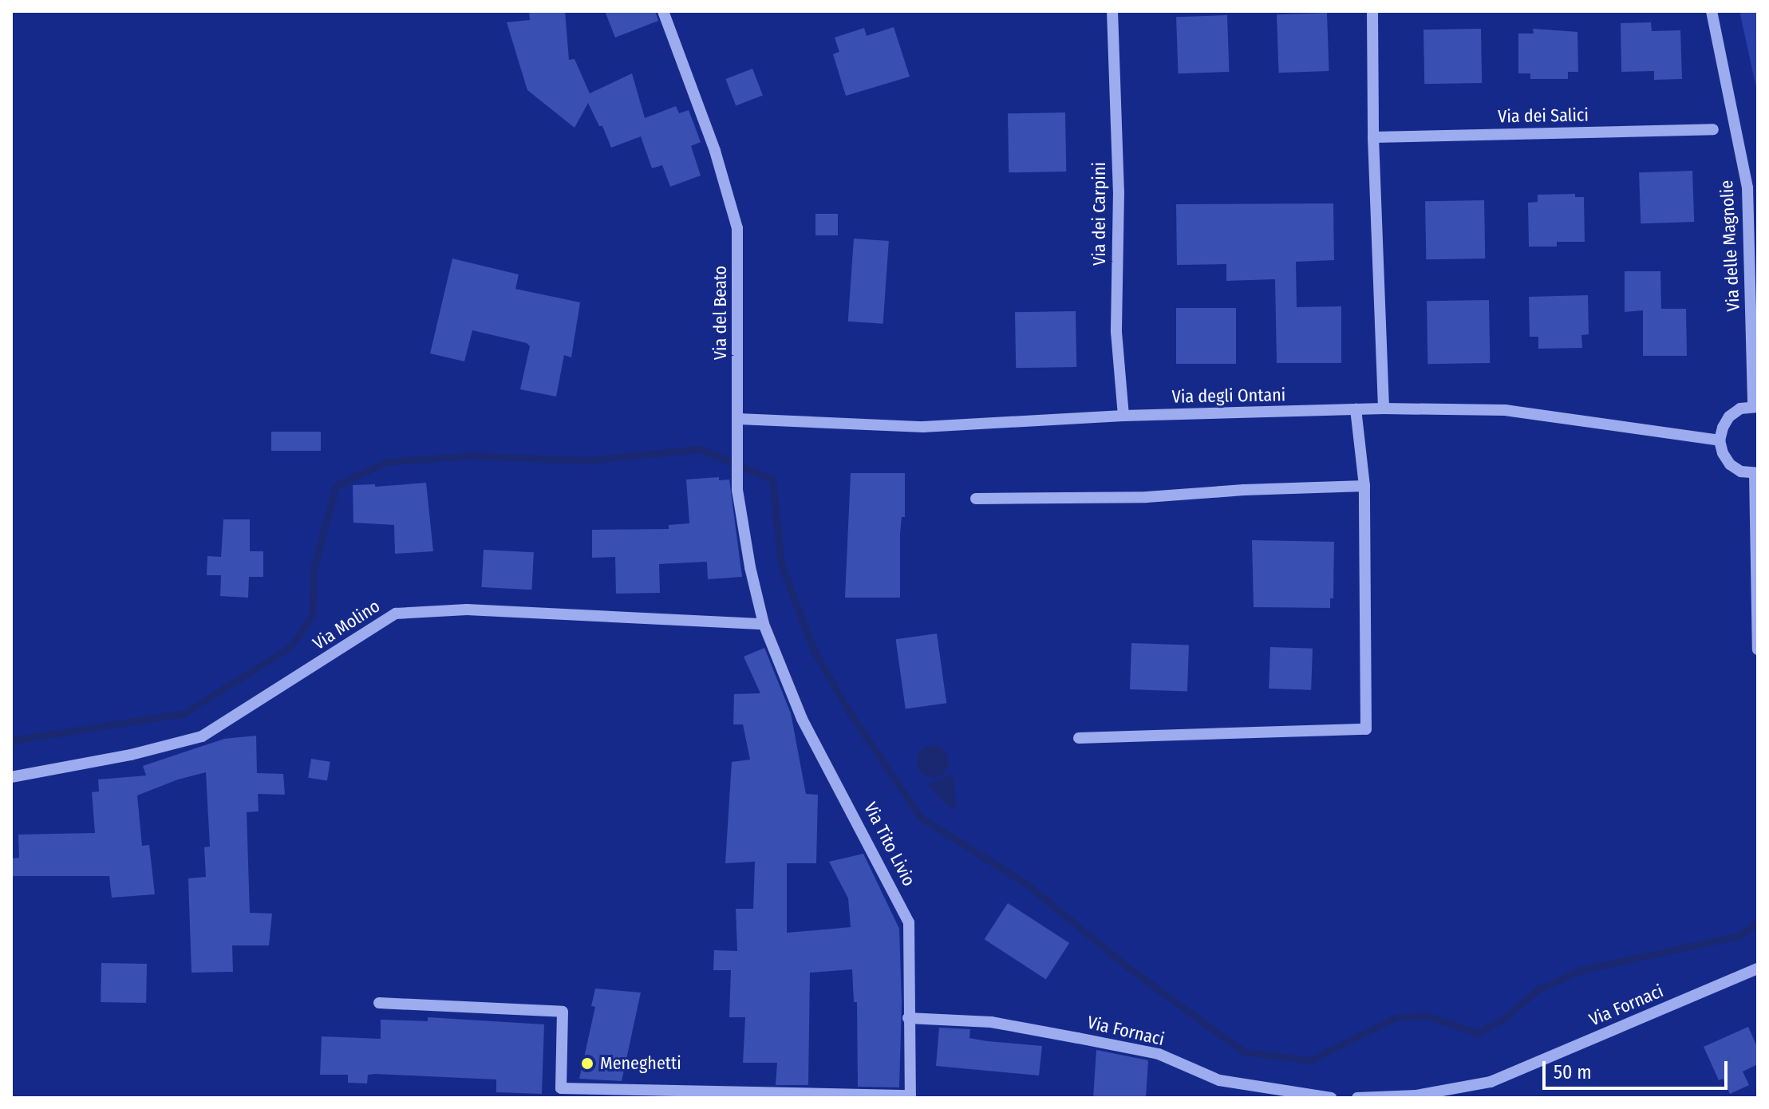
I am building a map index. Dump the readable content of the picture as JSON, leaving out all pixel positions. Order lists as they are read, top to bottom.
{
  "streets": {
    "street": [
      "Via dei Salici",
      "Via dei Carpini",
      "Via delle Magnolie",
      "Via del Beato",
      "Via degli Ontani",
      "Via Molino",
      "Via Tito Livio",
      "Via Fornaci"
    ]
  },
  "crossings": [
    ["Via dei Carpini", "Via degli Ontani"],
    ["Via del Beato", "Via degli Ontani"],
    ["Via del Beato", "Via Molino"],
    ["Via del Beato", "Via Tito Livio"],
    ["Via Molino", "Via Tito Livio"],
    ["Via Tito Livio", "Via Fornaci"]
  ],
  "places": ["Meneghetti"],
  "scale_bar": "50 m"
}
